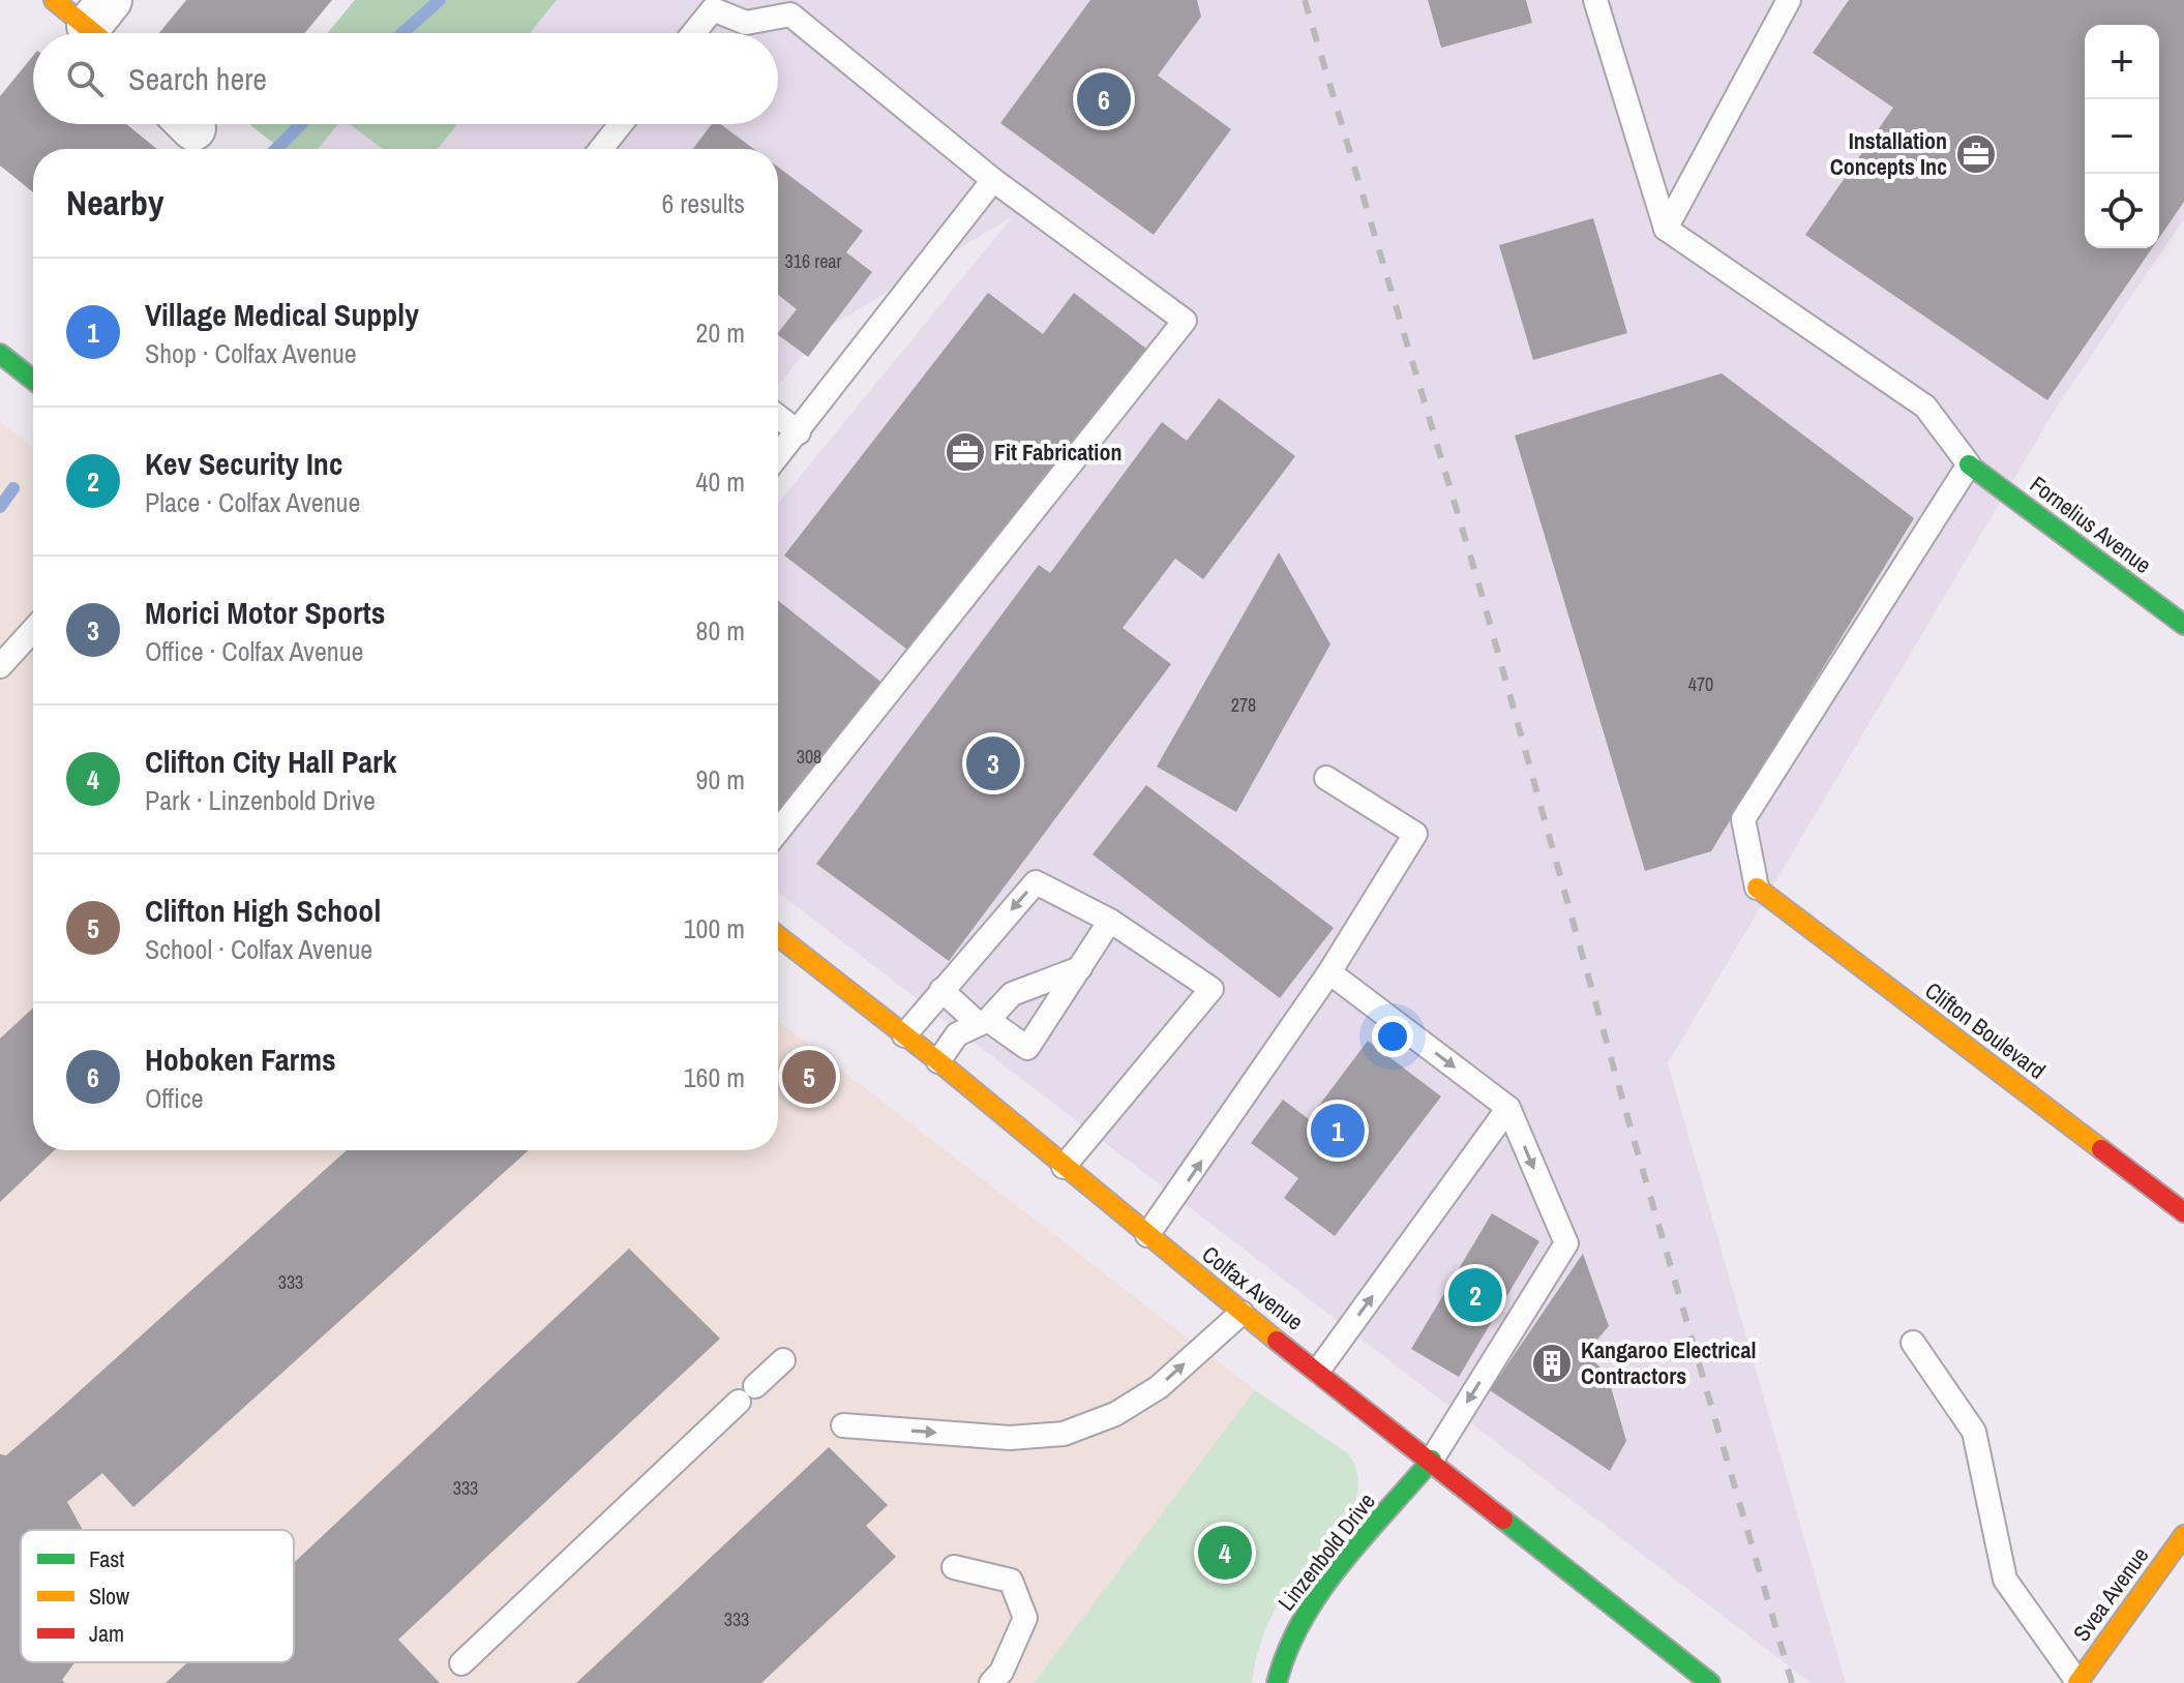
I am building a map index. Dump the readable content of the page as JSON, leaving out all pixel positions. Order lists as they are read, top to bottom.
{
  "streets": {
    "street": [
      "Fornelius Avenue",
      "Clifton Boulevard",
      "Colfax Avenue",
      "Linzenbold Drive",
      "Svea Avenue"
    ]
  },
  "crossings": [
    ["Colfax Avenue", "Linzenbold Drive"]
  ],
  "places": {
    "office": ["Installation Concepts Inc", "Fit Fabrication"],
    "building": ["Kangaroo Electrical Contractors"]
  },
  "house_numbers": [
    "316 rear",
    "470",
    "278",
    "308",
    "333",
    "333",
    "333"
  ],
  "legend": ["Fast", "Slow", "Jam"],
  "page": {
    "map_buttons": ["+", "−"],
    "search": "Search here",
    "pins": [
      "6",
      "3",
      "5",
      "1",
      "2",
      "4"
    ],
    "heading": ["Nearby", "6 results"],
    "list": [
      {
        "mark": "1",
        "name": "Village Medical Supply",
        "note": "Shop · Colfax Avenue",
        "value": "20 m"
      },
      {
        "mark": "2",
        "name": "Kev Security Inc",
        "note": "Place · Colfax Avenue",
        "value": "40 m"
      },
      {
        "mark": "3",
        "name": "Morici Motor Sports",
        "note": "Office · Colfax Avenue",
        "value": "80 m"
      },
      {
        "mark": "4",
        "name": "Clifton City Hall Park",
        "note": "Park · Linzenbold Drive",
        "value": "90 m"
      },
      {
        "mark": "5",
        "name": "Clifton High School",
        "note": "School · Colfax Avenue",
        "value": "100 m"
      },
      {
        "mark": "6",
        "name": "Hoboken Farms",
        "note": "Office",
        "value": "160 m"
      }
    ]
  }
}
